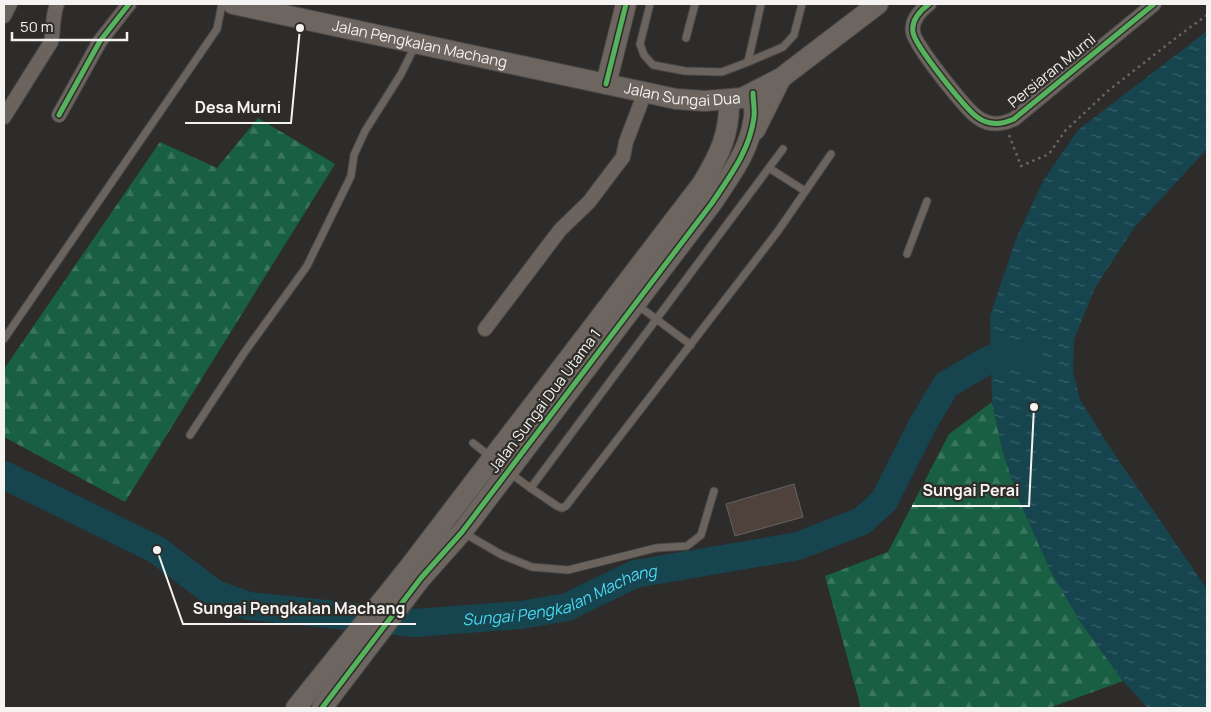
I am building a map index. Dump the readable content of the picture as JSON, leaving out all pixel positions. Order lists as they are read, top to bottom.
{
  "streets": {
    "street": [
      "Jalan Pengkalan Machang",
      "Persiaran Murni",
      "Jalan Sungai Dua",
      "Jalan Sungai Dua Utama 1"
    ]
  },
  "crossings": [
    ["Jalan Pengkalan Machang", "Jalan Sungai Dua"],
    ["Jalan Sungai Dua", "Jalan Sungai Dua Utama 1"]
  ],
  "water": ["Sungai Pengkalan Machang"],
  "places": ["Desa Murni", "Sungai Perai", "Sungai Pengkalan Machang"],
  "scale_bar": "50 m"
}
